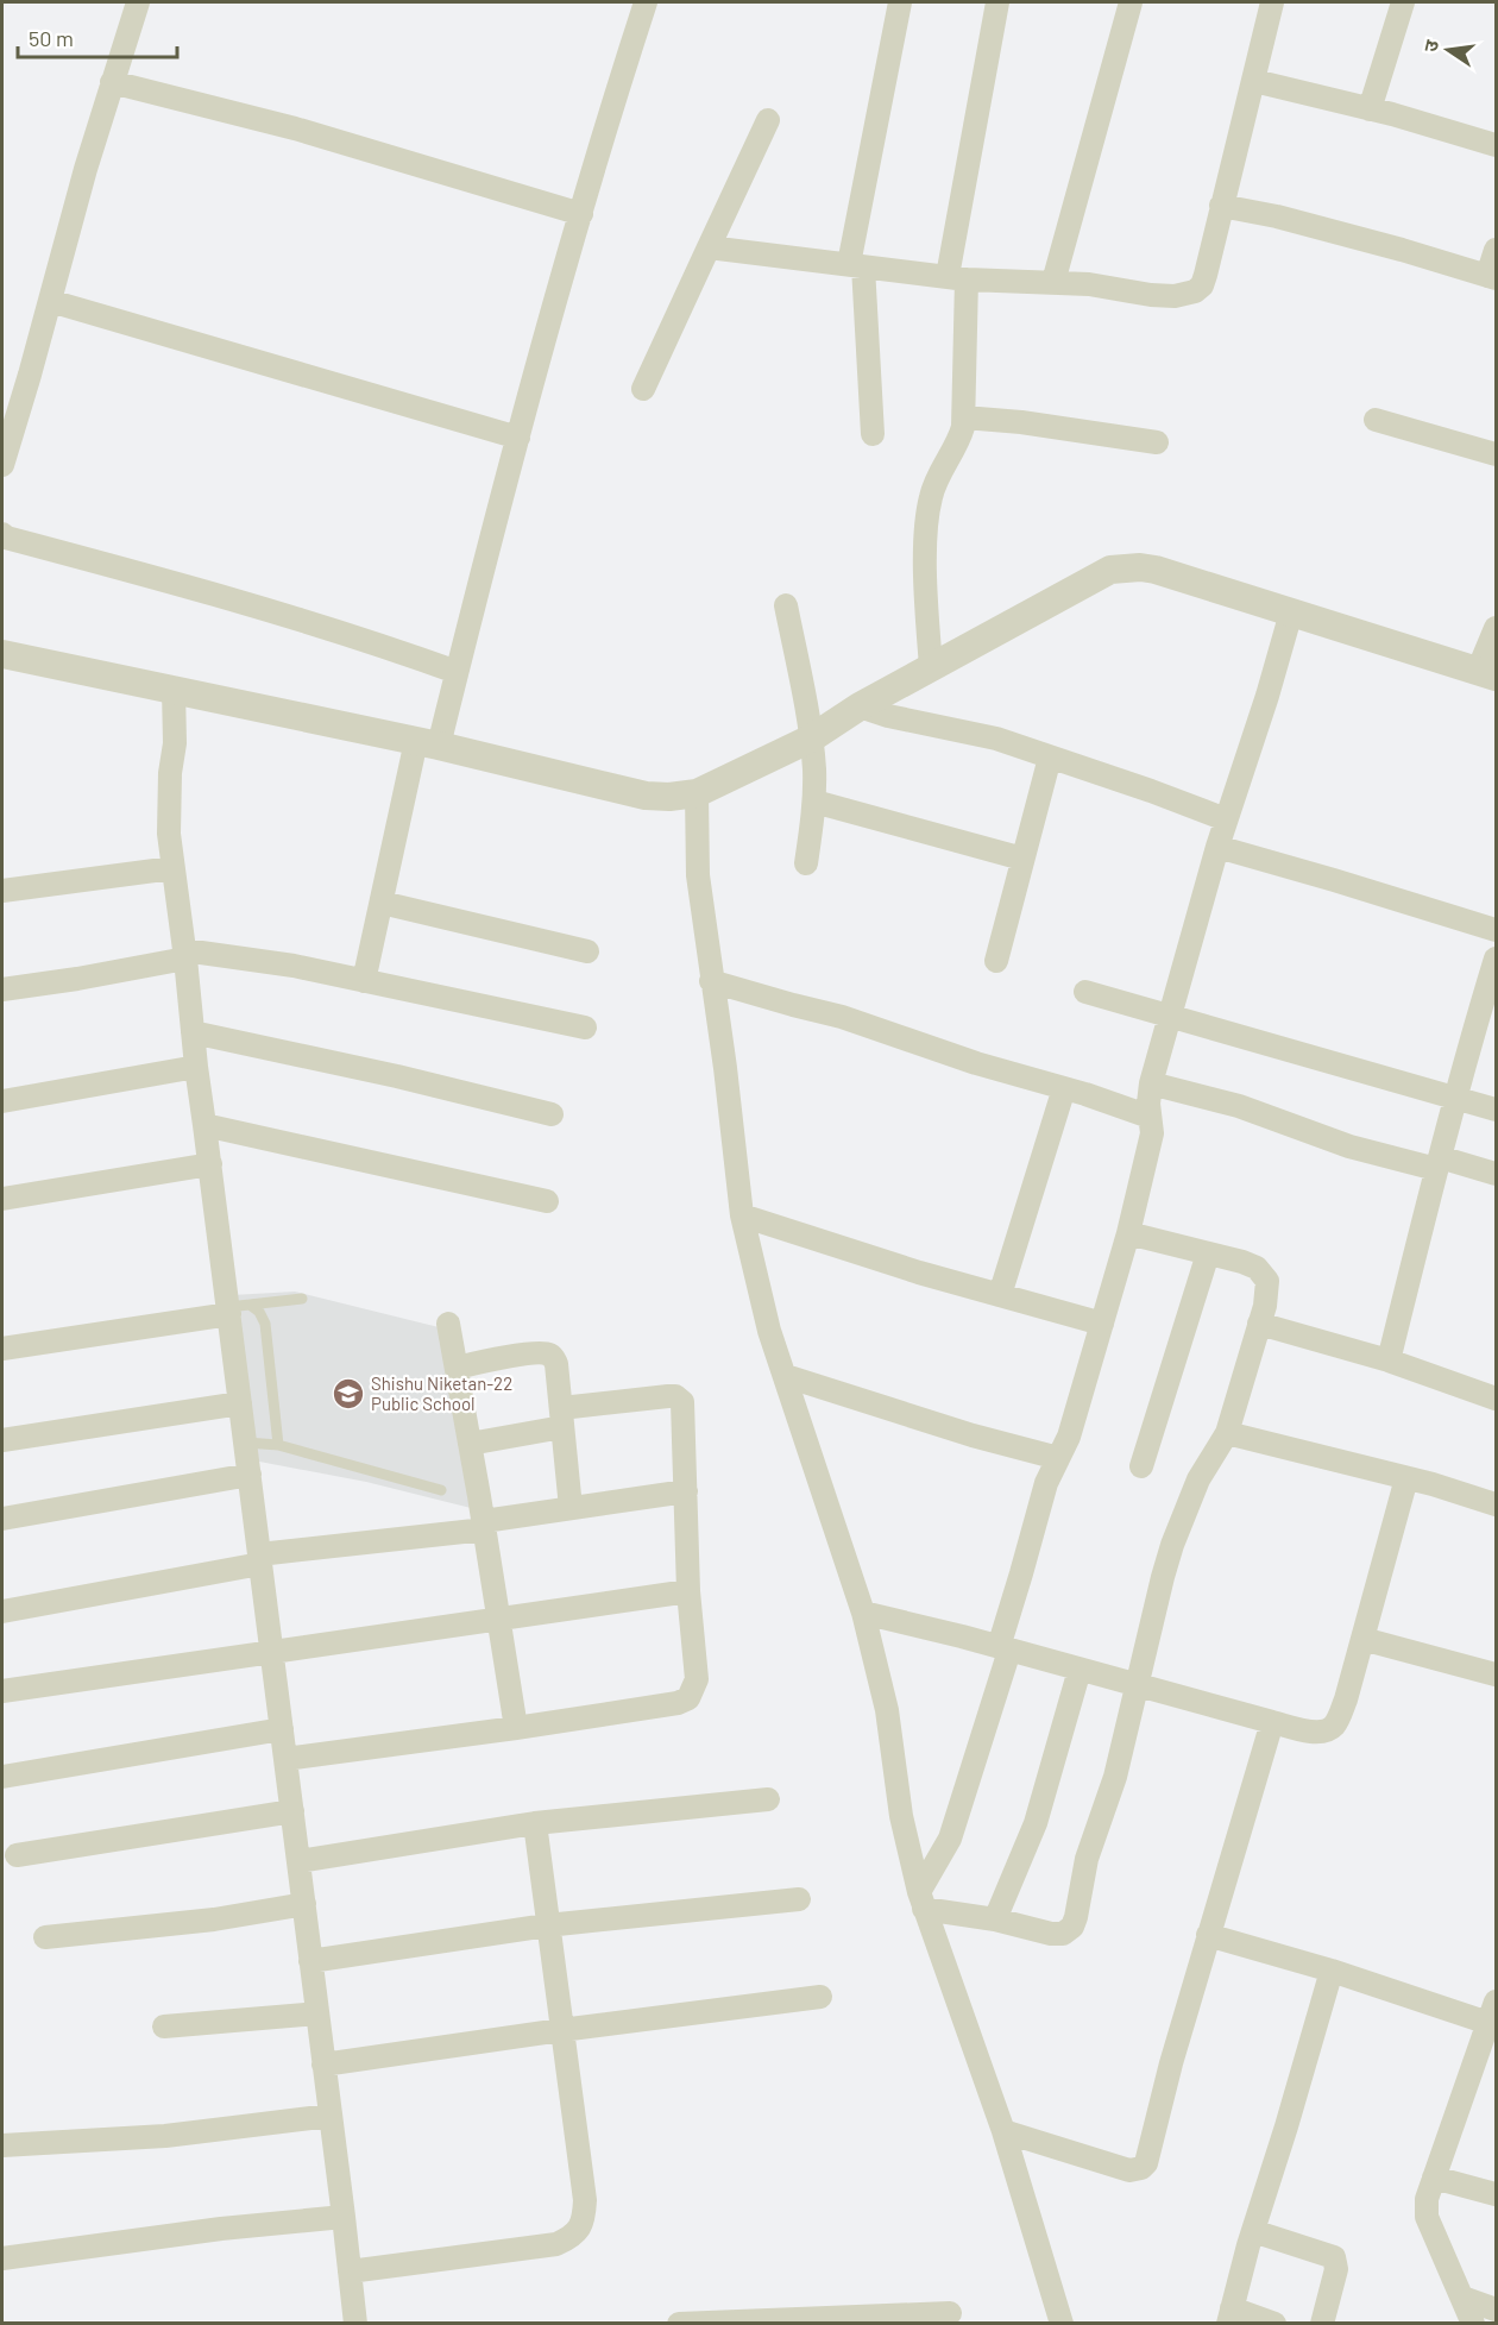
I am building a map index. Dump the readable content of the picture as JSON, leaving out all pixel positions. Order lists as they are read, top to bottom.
{
  "places": {
    "school or university": ["Shishu Niketan-22 Public School"]
  },
  "scale_bar": "50 m",
  "north": "left"
}
